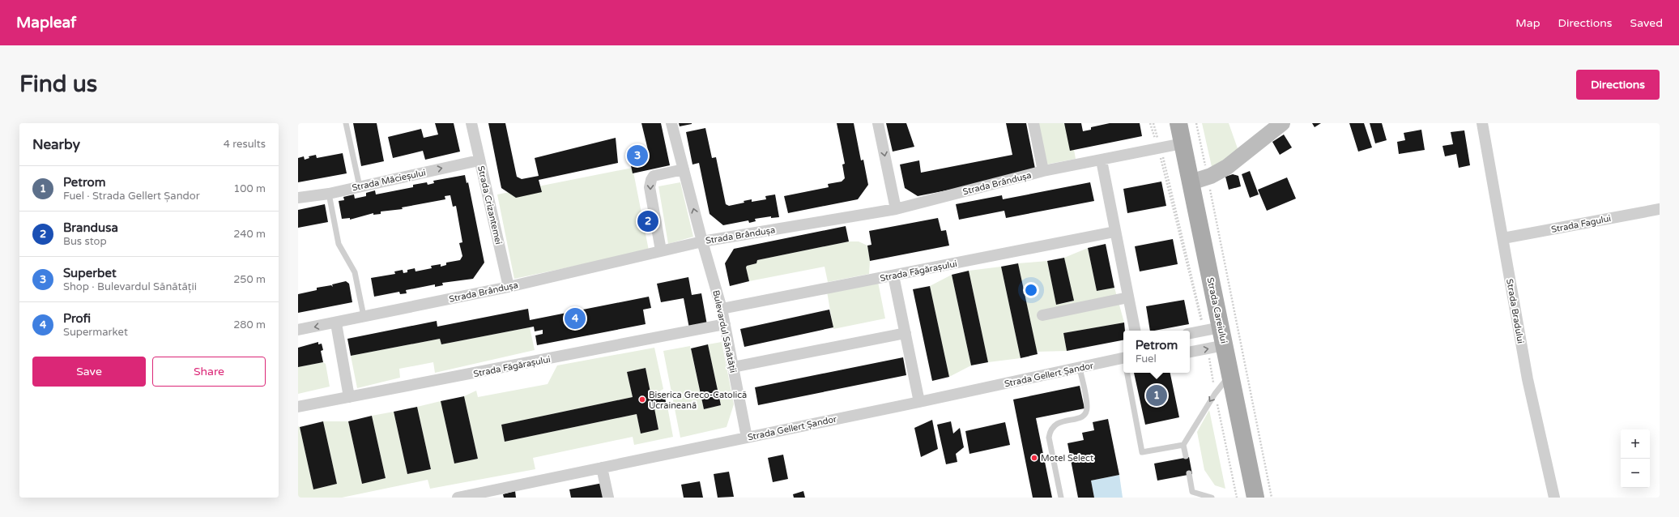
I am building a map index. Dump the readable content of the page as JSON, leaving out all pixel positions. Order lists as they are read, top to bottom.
{
  "streets": {
    "main road": ["Strada Careiului"],
    "street": [
      "Strada Măcieșului",
      "Strada Brândușa",
      "Strada Crizantemei",
      "Strada Fagului",
      "Strada Făgărașului",
      "Strada Bradului",
      "Bulevardul Sănătății",
      "Strada Gellert Șandor"
    ]
  },
  "crossings": [
    ["Strada Măcieșului", "Strada Crizantemei"],
    ["Strada Brândușa", "Strada Crizantemei"],
    ["Strada Brândușa", "Strada Careiului"],
    ["Strada Brândușa", "Bulevardul Sănătății"],
    ["Strada Fagului", "Strada Bradului"],
    ["Strada Făgărașului", "Bulevardul Sănătății"],
    ["Bulevardul Sănătății", "Strada Gellert Șandor"]
  ],
  "one_way": ["Strada Măcieșului"],
  "places": ["Biserica Greco-Catolică Ucraineană", "Motel Select"],
  "page": {
    "header": "Mapleaf",
    "nav": ["Map", "Directions", "Saved"],
    "buttons": [
      "Directions",
      ["Save", "Share"]
    ],
    "title": "Find us",
    "heading": ["Nearby", "4 results"],
    "pins": [
      "3",
      "2",
      "4",
      "1"
    ],
    "list": [
      {
        "mark": "1",
        "name": "Petrom",
        "note": "Fuel · Strada Gellert Șandor",
        "value": "100 m"
      },
      {
        "mark": "2",
        "name": "Brandusa",
        "note": "Bus stop",
        "value": "240 m"
      },
      {
        "mark": "3",
        "name": "Superbet",
        "note": "Shop · Bulevardul Sănătății",
        "value": "250 m"
      },
      {
        "mark": "4",
        "name": "Profi",
        "note": "Supermarket",
        "value": "280 m"
      }
    ],
    "popup": ["Petrom", "Fuel"],
    "map_buttons": ["+", "−"]
  }
}
